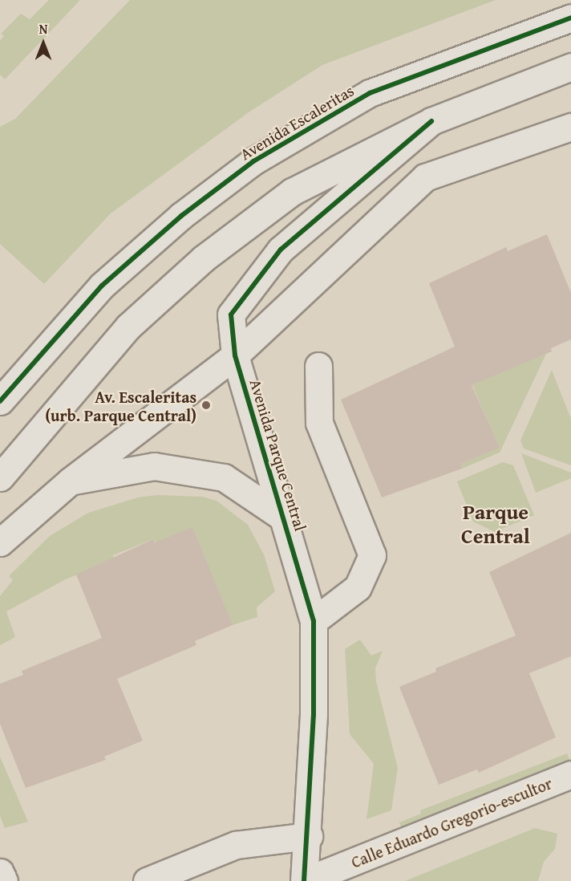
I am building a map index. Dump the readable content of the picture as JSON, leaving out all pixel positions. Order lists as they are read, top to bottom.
{
  "streets": {
    "street": ["Avenida Escaleritas", "Avenida Parque Central", "Calle Eduardo Gregorio-escultor"]
  },
  "crossings": [
    ["Avenida Parque Central", "Calle Eduardo Gregorio-escultor"]
  ],
  "districts": ["Parque Central"],
  "places": ["Av. Escaleritas (urb. Parque Central)"],
  "north": "top"
}
